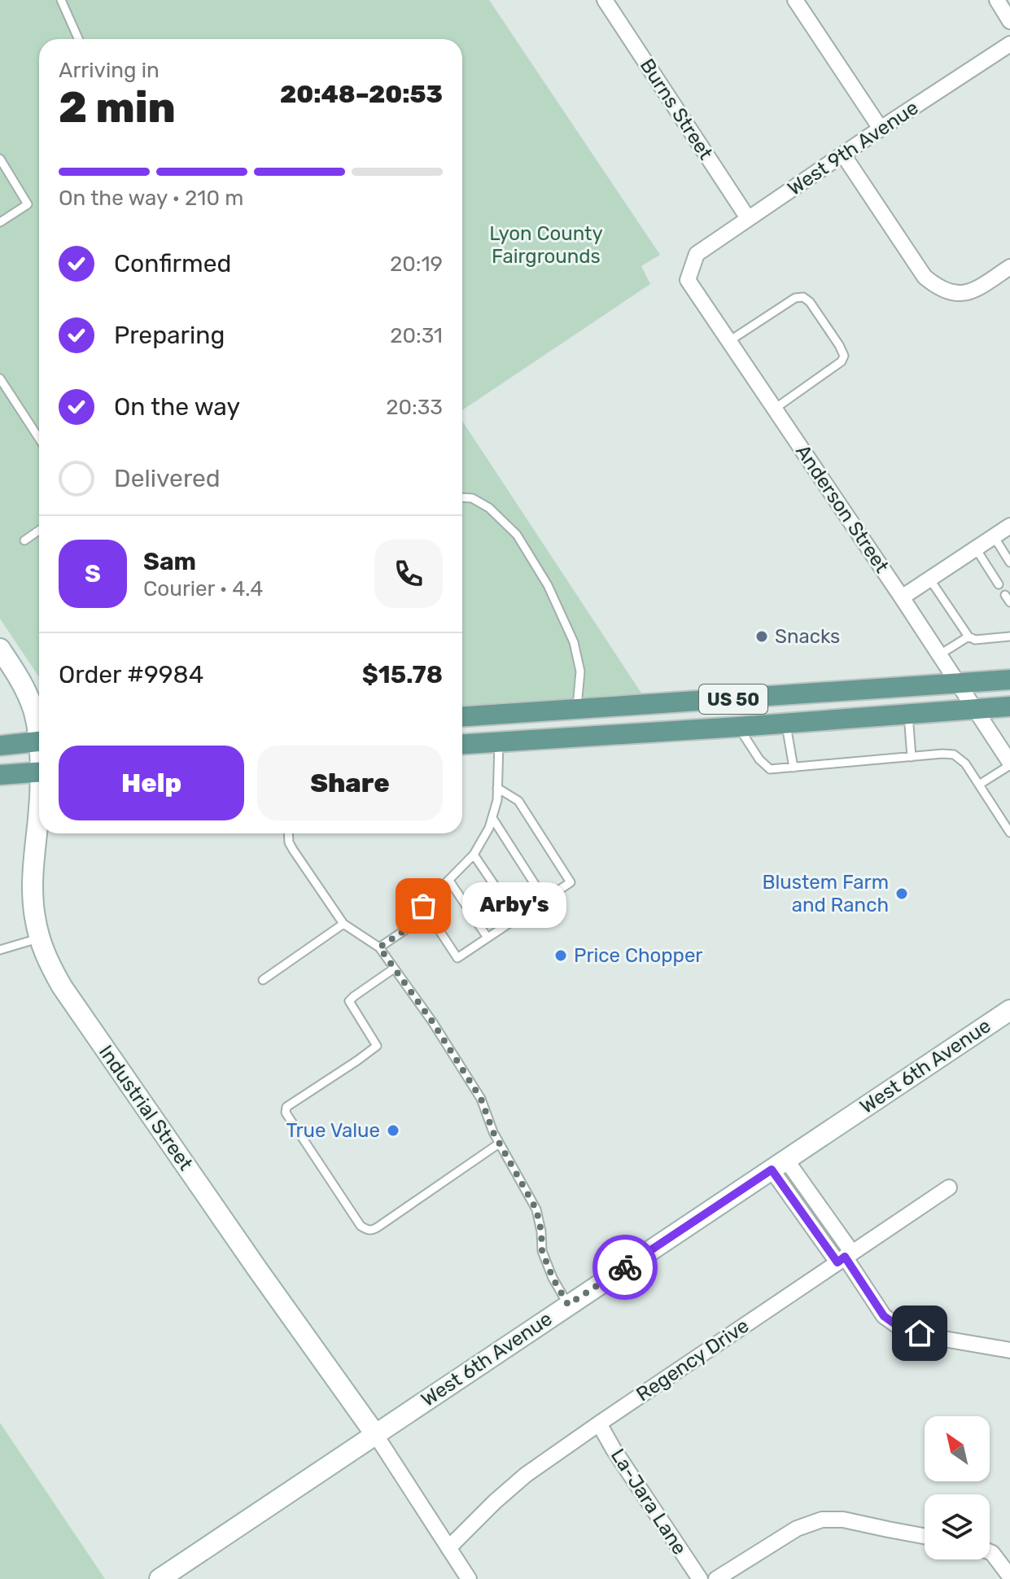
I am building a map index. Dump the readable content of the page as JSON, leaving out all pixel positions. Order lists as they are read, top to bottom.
{
  "streets": {
    "main road": ["US 50"],
    "street": [
      "Burns Street",
      "West 9th Avenue",
      "Anderson Street",
      "West 6th Avenue",
      "Industrial Street",
      "Regency Drive",
      "La-Jara Lane"
    ]
  },
  "crossings": [
    ["Burns Street", "West 9th Avenue"],
    ["West 9th Avenue", "Anderson Street"],
    ["Anderson Street", "US 50"],
    ["West 6th Avenue", "Industrial Street"],
    ["Regency Drive", "La-Jara Lane"]
  ],
  "parks": ["Lyon County Fairgrounds"],
  "places": [
    "Snacks",
    "Blustem Farm and Ranch",
    "Arby's",
    "Price Chopper",
    "True Value"
  ],
  "north": "top left",
  "page": {
    "heading": ["2 min", "Arriving in", "20:48–20:53"],
    "panel": [
      "Sam",
      "Courier · 4.4",
      "Order #9984",
      "$15.78"
    ],
    "bar": "On the way · 210 m",
    "list": [
      ["Confirmed", "20:19"],
      ["Preparing", "20:31"],
      ["On the way", "20:33"],
      "Delivered"
    ],
    "round": "S",
    "buttons": ["Help", "Share"],
    "bubble": "Arby's"
  }
}
